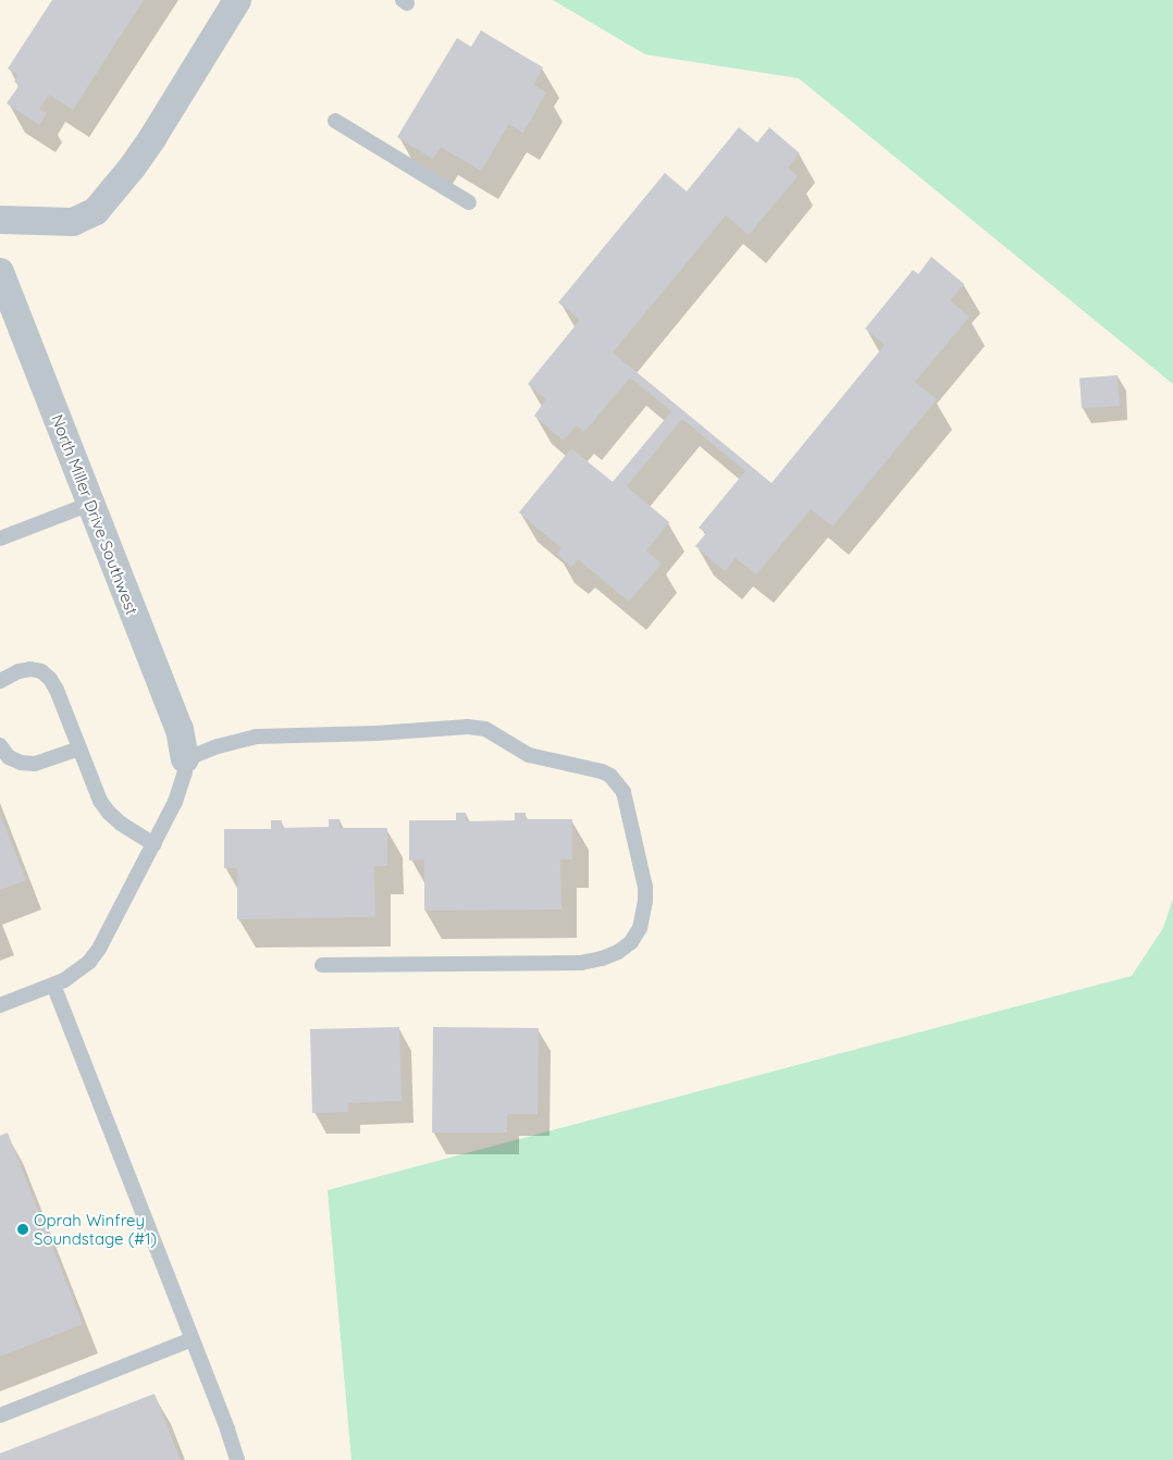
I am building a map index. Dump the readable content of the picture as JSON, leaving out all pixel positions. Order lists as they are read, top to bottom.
{
  "streets": {
    "street": ["North Miller Drive Southwest"]
  },
  "places": ["Oprah Winfrey Soundstage (#1)"]
}
